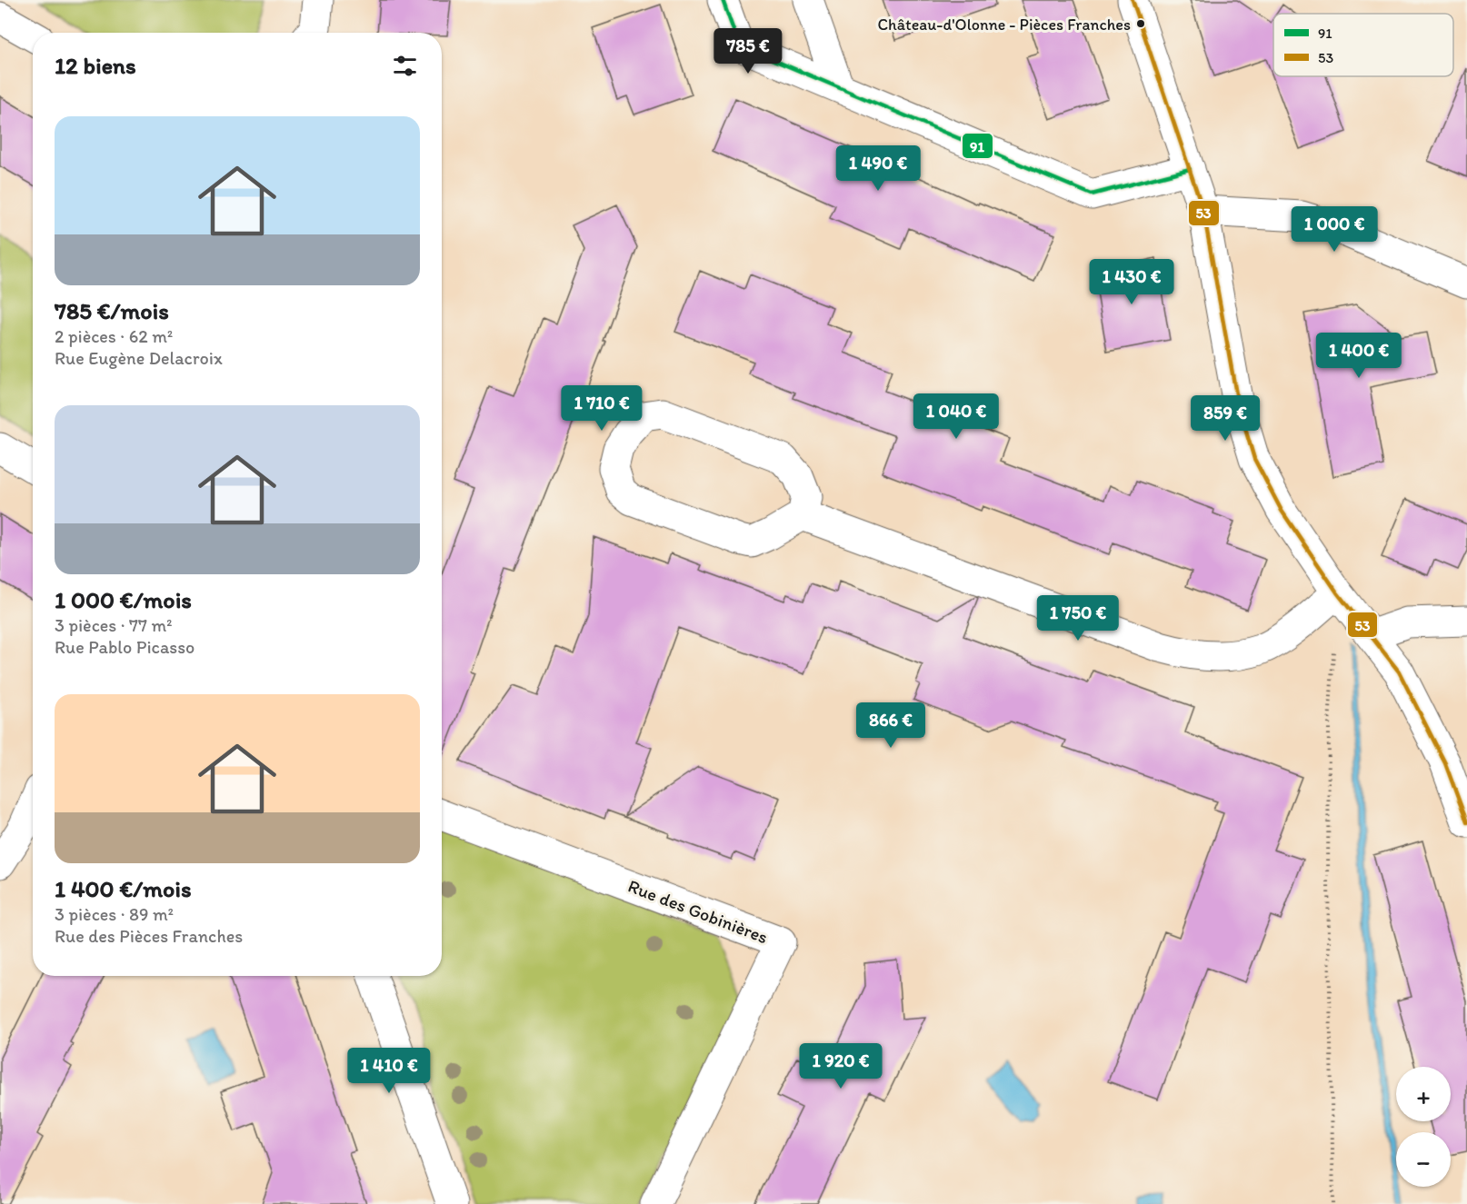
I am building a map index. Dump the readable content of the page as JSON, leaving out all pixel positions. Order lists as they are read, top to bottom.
{
  "streets": {
    "street": ["Rue des Gobinières"]
  },
  "places": ["Château-d'Olonne - Pièces Franches"],
  "lines": ["transit line 91", "transit line 53"],
  "legend": ["91", "53"],
  "page": {
    "price": [
      "785 €",
      "1 490 €",
      "1 000 €",
      "1 430 €",
      "1 400 €",
      "1 710 €",
      "1 040 €",
      "859 €",
      "1 750 €",
      "866 €",
      "1 920 €",
      "1 410 €"
    ],
    "heading": "12 biens",
    "list": [
      {
        "name": "785 €/mois",
        "note": "2 pièces · 62 m² · Rue Eugène Delacroix"
      },
      {
        "name": "1 000 €/mois",
        "note": "3 pièces · 77 m² · Rue Pablo Picasso"
      },
      {
        "name": "1 400 €/mois",
        "note": "3 pièces · 89 m² · Rue des Pièces Franches"
      }
    ],
    "map_buttons": ["+", "−"]
  }
}
